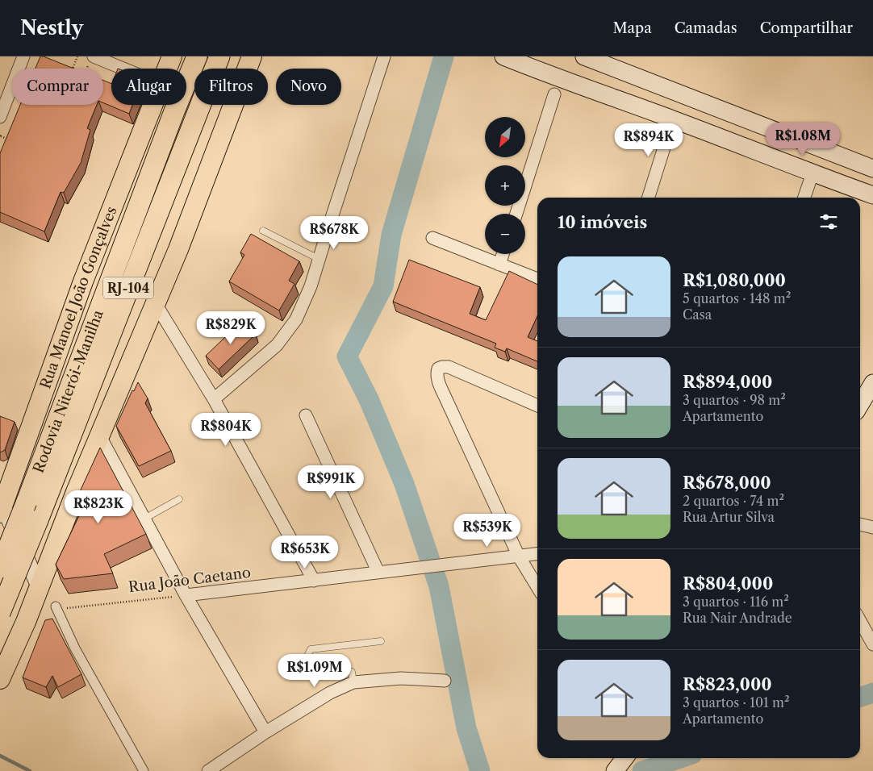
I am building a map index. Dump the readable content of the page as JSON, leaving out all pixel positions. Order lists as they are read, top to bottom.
{
  "streets": {
    "highway": ["RJ-104", "Rodovia Niterói-Manilha"],
    "main road": ["Rua Manoel João Gonçalves"],
    "street": ["Rua João Caetano"]
  },
  "north": "bottom left",
  "page": {
    "header": "Nestly",
    "nav": ["Mapa", "Camadas", "Compartilhar"],
    "chip": [
      "Comprar",
      "Alugar",
      "Filtros",
      "Novo"
    ],
    "map_buttons": ["+", "−"],
    "price": [
      "R$1.08M",
      "R$894K",
      "R$678K",
      "R$829K",
      "R$804K",
      "R$991K",
      "R$823K",
      "R$539K",
      "R$653K",
      "R$1.09M"
    ],
    "heading": "10 imóveis",
    "list": [
      {
        "name": "R$1,080,000",
        "note": "5 quartos · 148 m² · Casa"
      },
      {
        "name": "R$894,000",
        "note": "3 quartos · 98 m² · Apartamento"
      },
      {
        "name": "R$678,000",
        "note": "2 quartos · 74 m² · Rua Artur Silva"
      },
      {
        "name": "R$804,000",
        "note": "3 quartos · 116 m² · Rua Nair Andrade"
      },
      {
        "name": "R$823,000",
        "note": "3 quartos · 101 m² · Apartamento"
      }
    ]
  }
}
